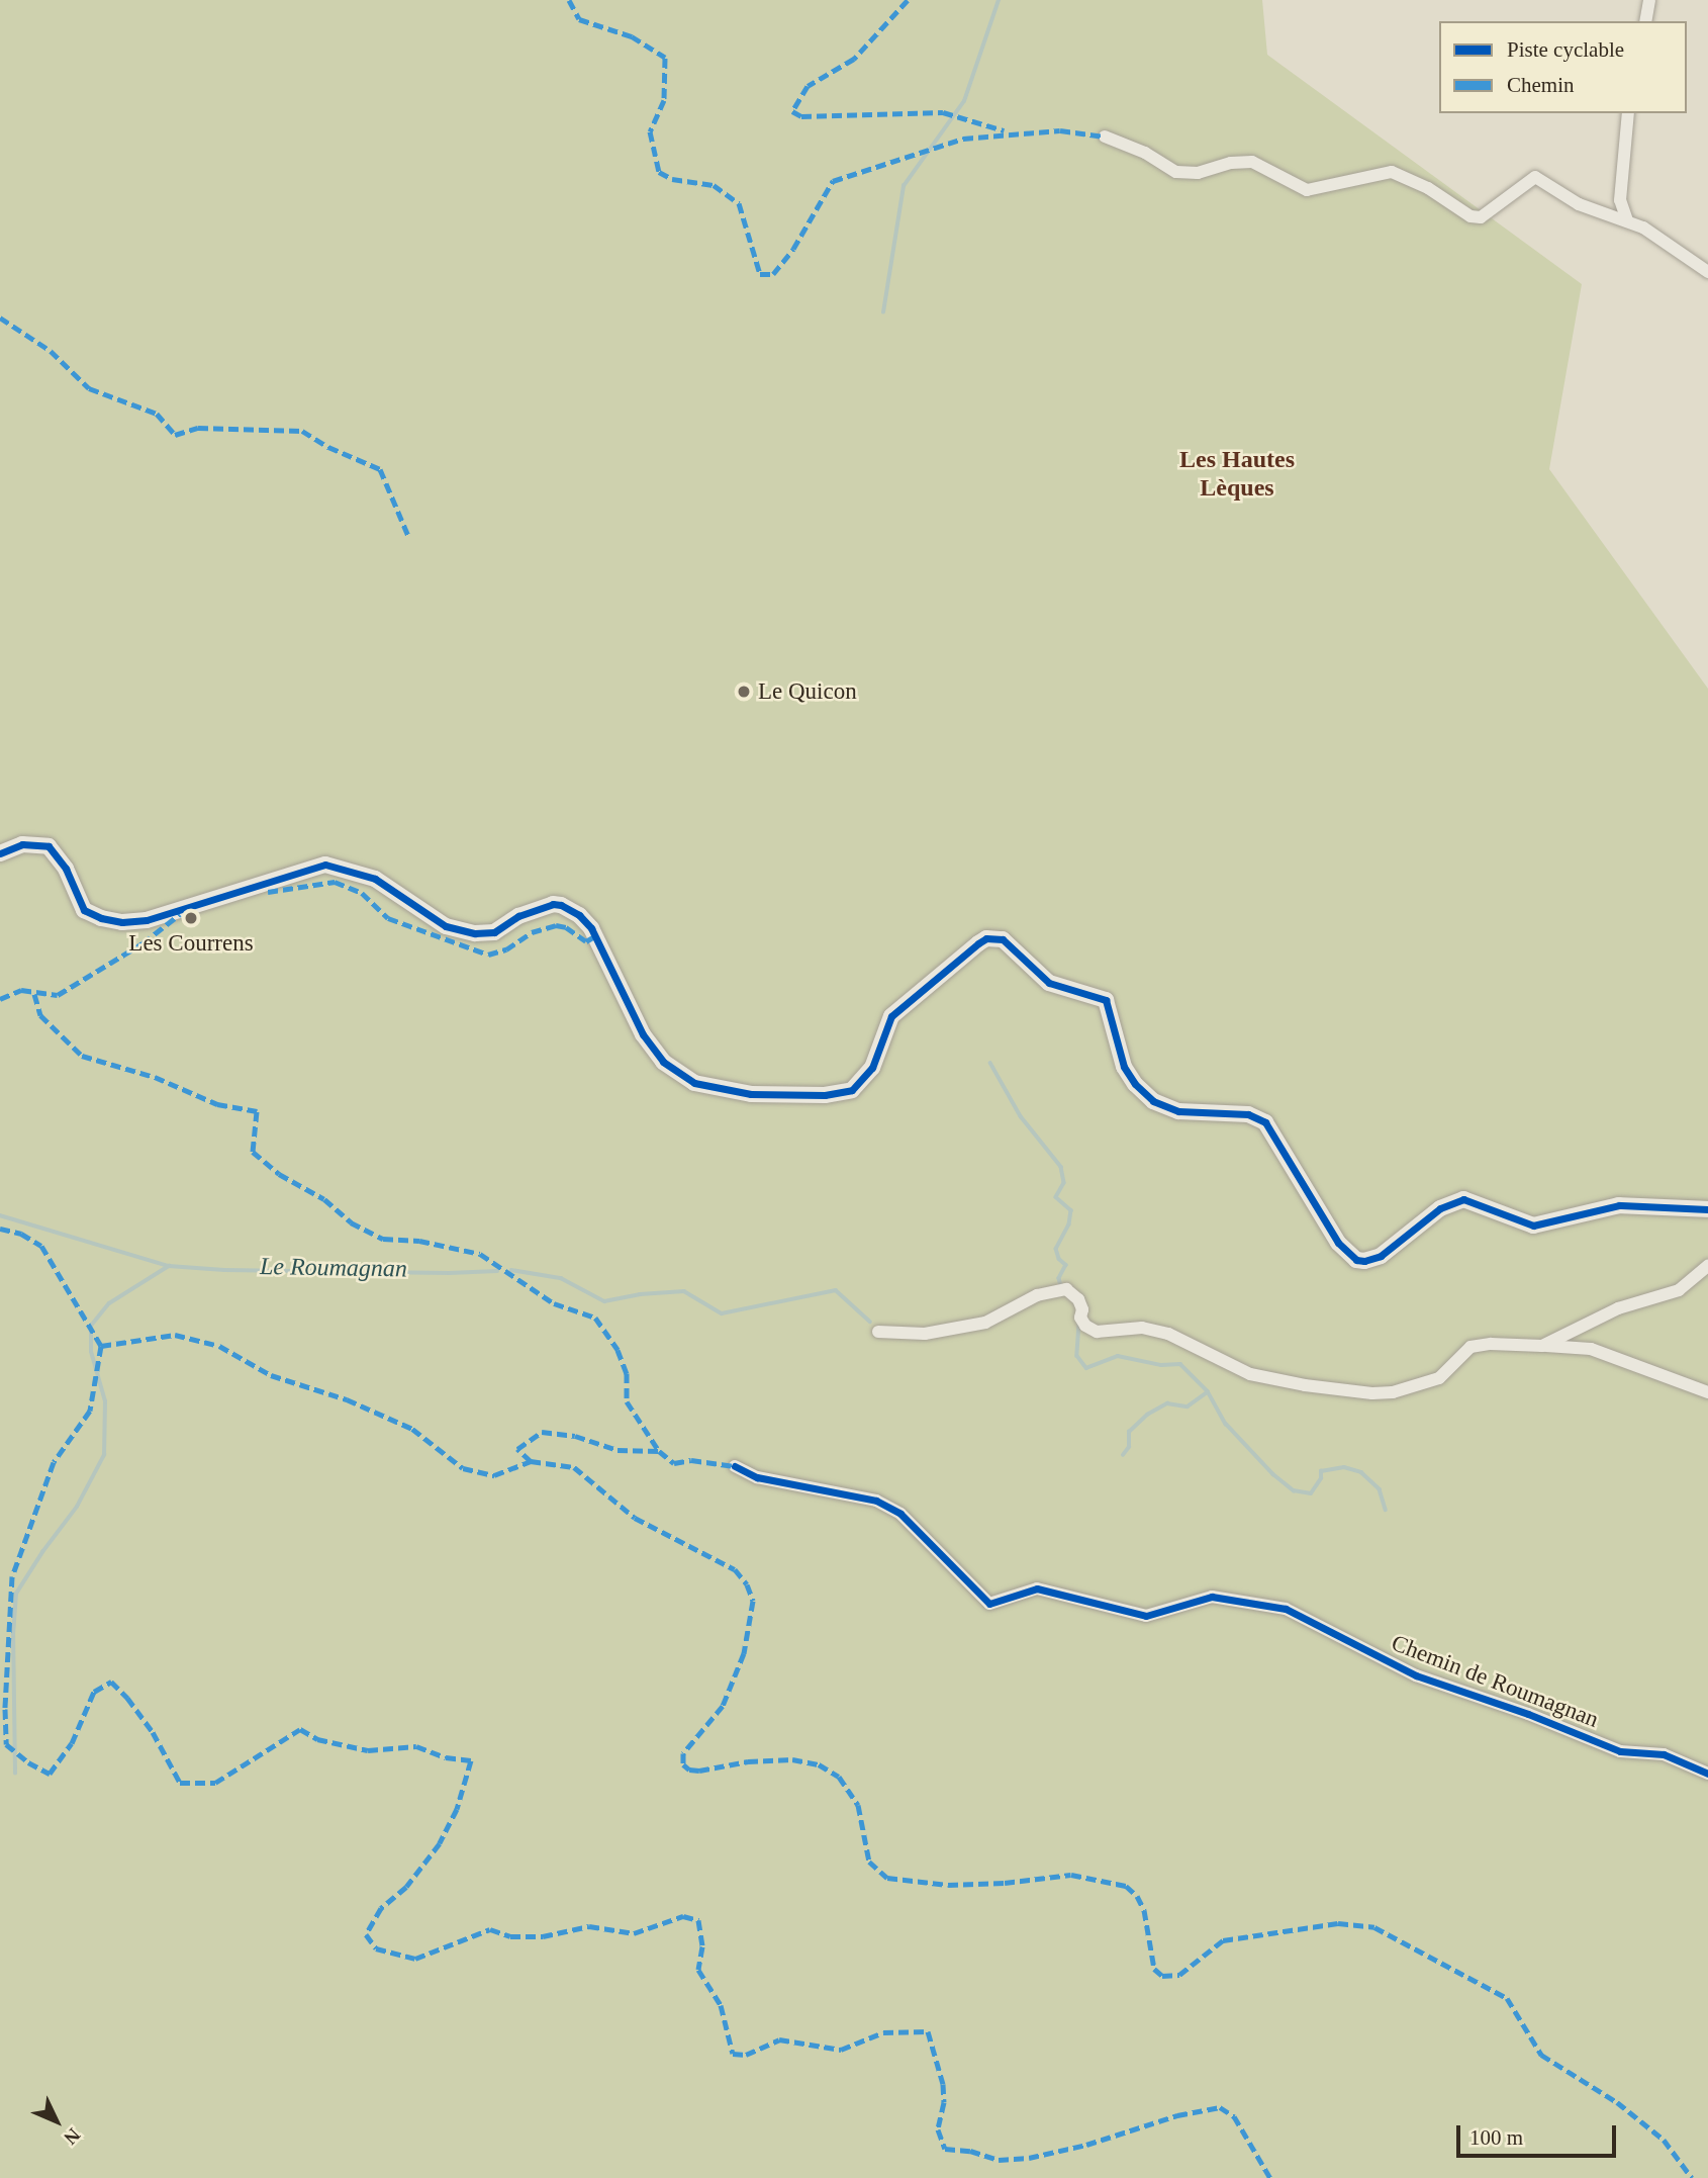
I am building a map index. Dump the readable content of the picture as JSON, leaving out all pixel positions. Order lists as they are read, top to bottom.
{
  "streets": {
    "street": ["Chemin de Roumagnan"]
  },
  "districts": ["Les Hautes Lèques"],
  "water": ["Le Roumagnan"],
  "places": ["Le Quicon", "Les Courrens"],
  "legend": ["Piste cyclable", "Chemin"],
  "scale_bar": "100 m",
  "north": "bottom right"
}
